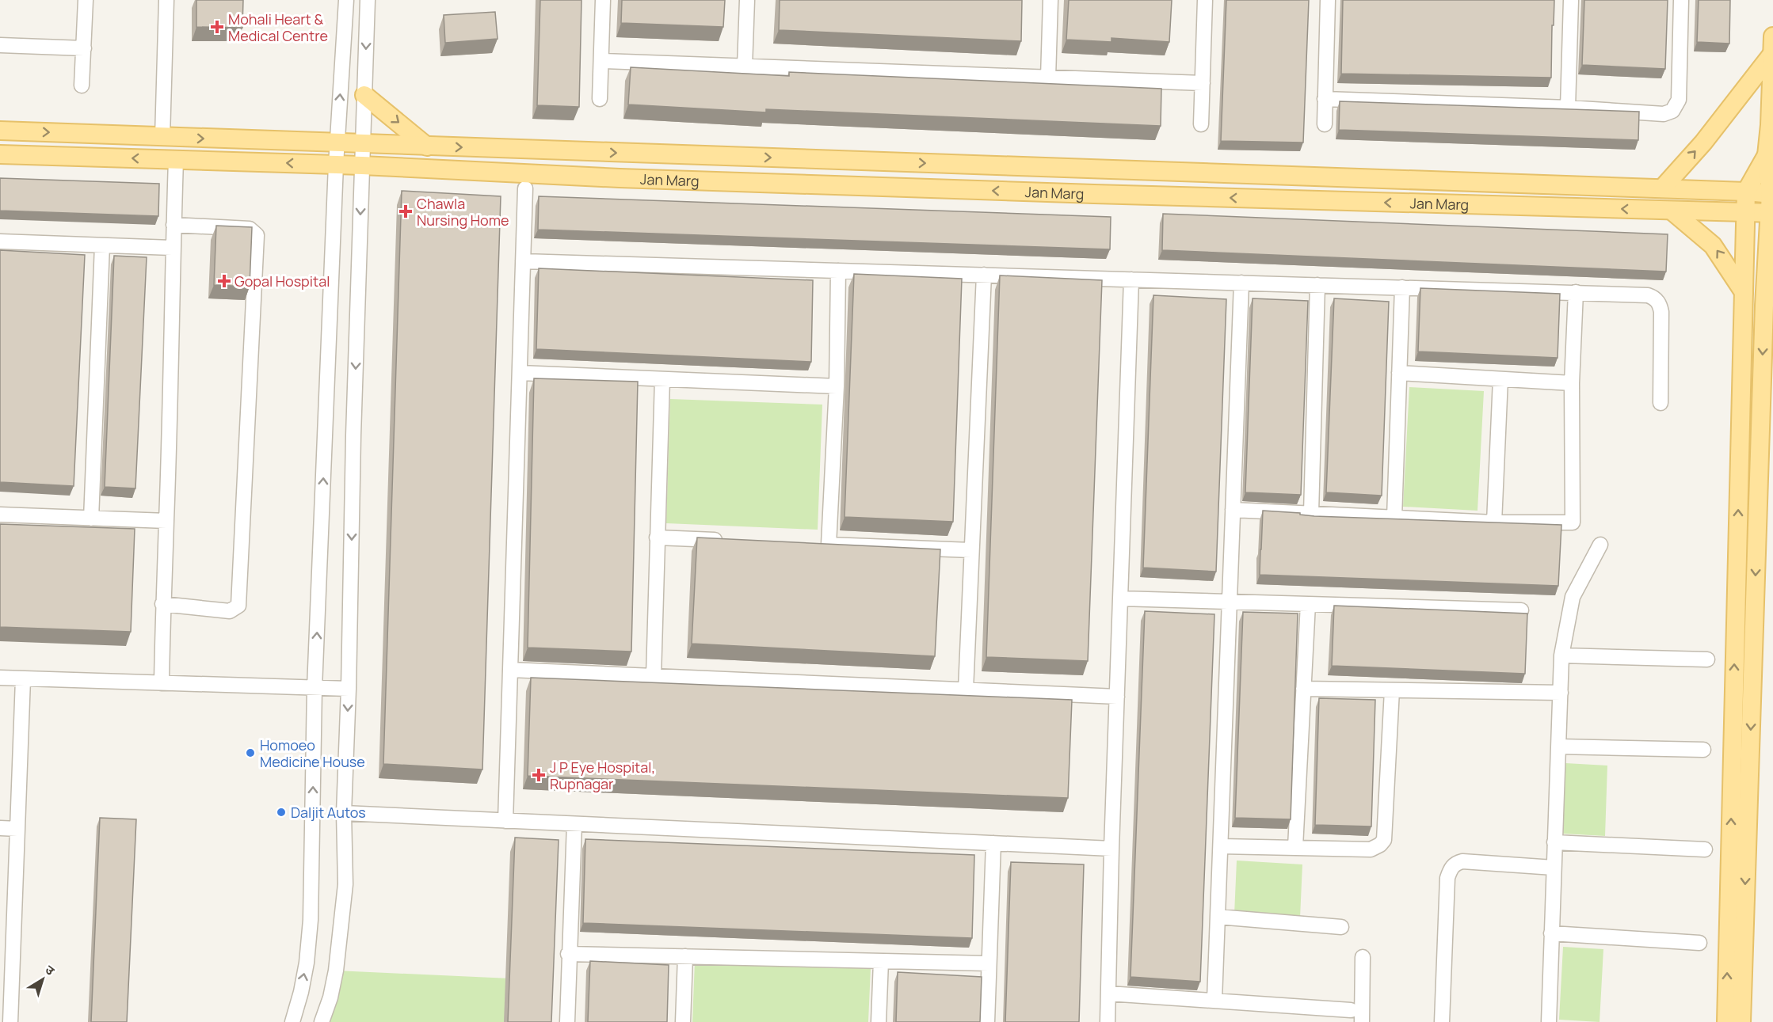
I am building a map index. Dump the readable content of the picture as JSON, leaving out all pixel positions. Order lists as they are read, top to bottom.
{
  "streets": {
    "main road": ["Jan Marg"]
  },
  "places": {
    "health": [
      "Mohali Heart & Medical Centre",
      "Chawla Nursing Home",
      "Gopal Hospital",
      "J P Eye Hospital, Rupnagar"
    ],
    "other": ["Homoeo Medicine House", "Daljit Autos"]
  },
  "north": "top right"
}
